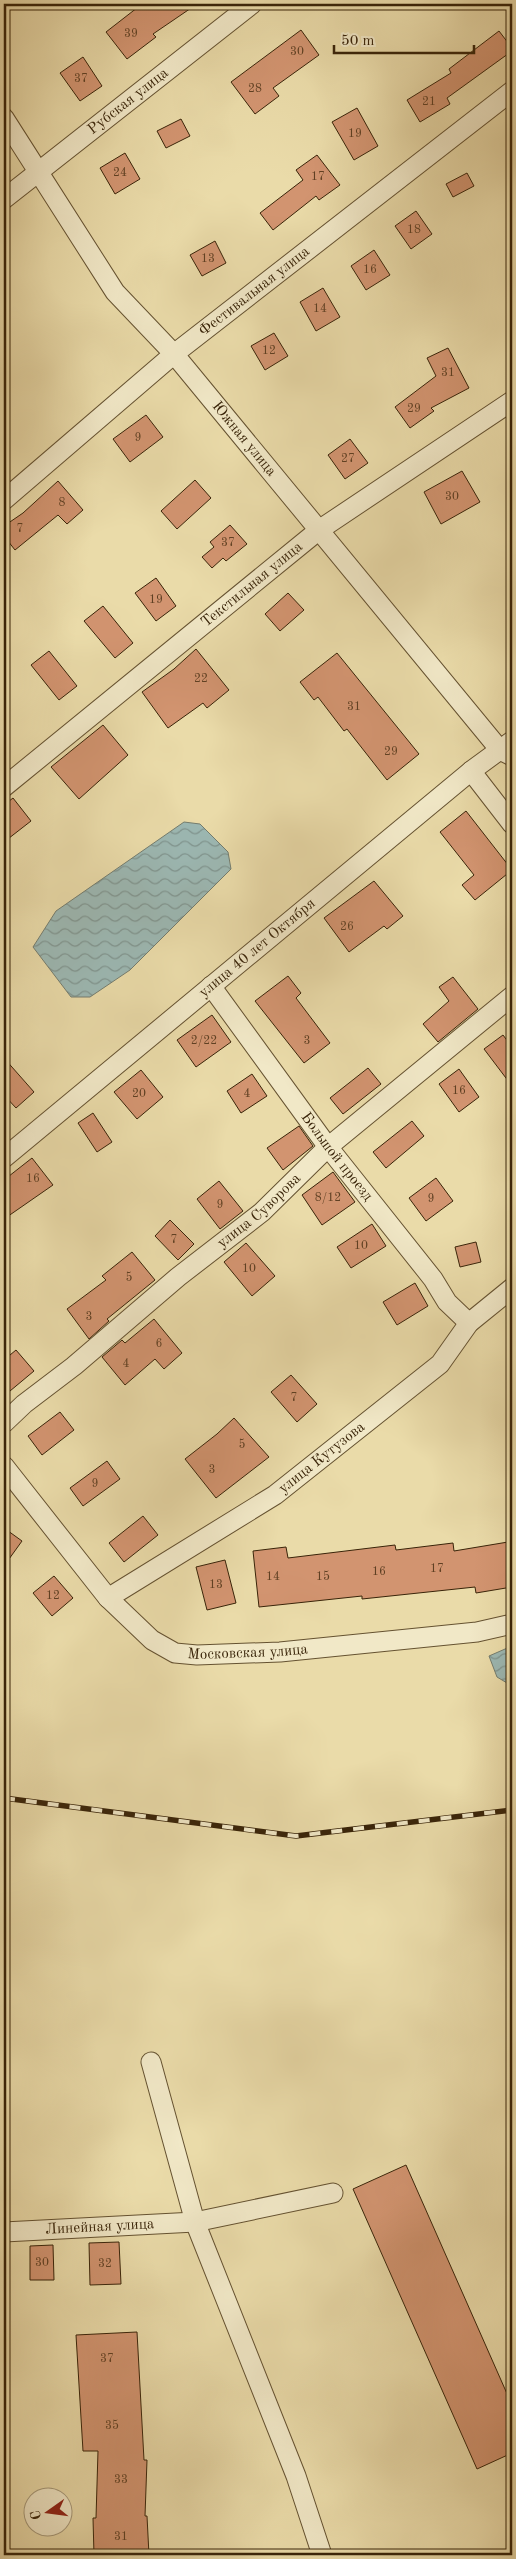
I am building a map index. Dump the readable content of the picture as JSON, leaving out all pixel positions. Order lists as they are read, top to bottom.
{
  "streets": {
    "street": [
      "Рубская улица",
      "Фестивальная улица",
      "Южная улица",
      "Текстильная улица",
      "улица 40 лет Октября",
      "Большой проезд",
      "улица Суворова",
      "улица Кутузова",
      "Московская улица",
      "Линейная улица"
    ]
  },
  "crossings": [
    ["Рубская улица", "Южная улица"],
    ["Фестивальная улица", "Южная улица"],
    ["Южная улица", "Текстильная улица"],
    ["Южная улица", "улица 40 лет Октября"],
    ["улица 40 лет Октября", "Большой проезд"],
    ["Большой проезд", "улица Суворова"],
    ["Большой проезд", "улица Кутузова"],
    ["улица Кутузова", "Московская улица"]
  ],
  "house_numbers": [
    "39",
    "30",
    "37",
    "28",
    "21",
    "19",
    "24",
    "17",
    "18",
    "13",
    "16",
    "14",
    "12",
    "31",
    "29",
    "9",
    "27",
    "30",
    "8",
    "7",
    "37",
    "19",
    "22",
    "31",
    "29",
    "26",
    "2/22",
    "3",
    "16",
    "20",
    "4",
    "16",
    "8/12",
    "9",
    "9",
    "7",
    "10",
    "10",
    "5",
    "3",
    "6",
    "4",
    "7",
    "5",
    "3",
    "9",
    "17",
    "16",
    "14",
    "15",
    "13",
    "12",
    "30",
    "32",
    "37",
    "35",
    "33",
    "31"
  ],
  "scale_bar": "50 m",
  "north": "left"
}
